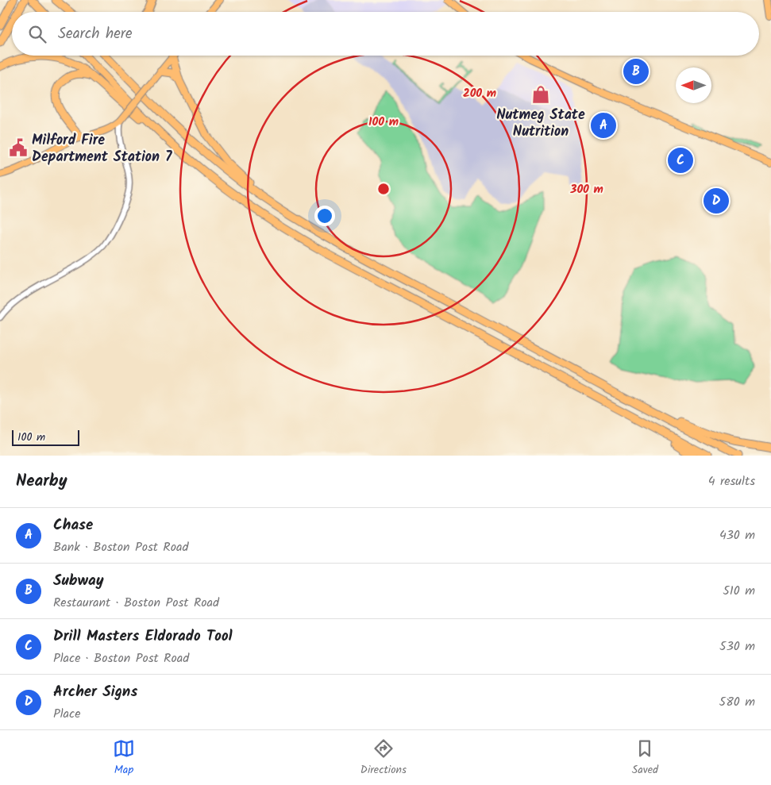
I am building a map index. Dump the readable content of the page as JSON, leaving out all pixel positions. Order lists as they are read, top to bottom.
{
  "places": {
    "shop": ["Nutmeg State Nutrition"],
    "public building": ["Milford Fire Department Station 7"]
  },
  "scale_bar": "100 m",
  "north": "left",
  "page": {
    "search": "Search here",
    "pins": [
      "B",
      "A",
      "C",
      "D"
    ],
    "scale": "100 m",
    "heading": ["Nearby", "4 results"],
    "list": [
      {
        "mark": "A",
        "name": "Chase",
        "note": "Bank · Boston Post Road",
        "value": "430 m"
      },
      {
        "mark": "B",
        "name": "Subway",
        "note": "Restaurant · Boston Post Road",
        "value": "510 m"
      },
      {
        "mark": "C",
        "name": "Drill Masters Eldorado Tool",
        "note": "Place · Boston Post Road",
        "value": "530 m"
      },
      {
        "mark": "D",
        "name": "Archer Signs",
        "note": "Place",
        "value": "580 m"
      }
    ],
    "nav": ["Map", "Directions", "Saved"]
  },
  "rings": ["200 m", "100 m", "300 m"]
}
